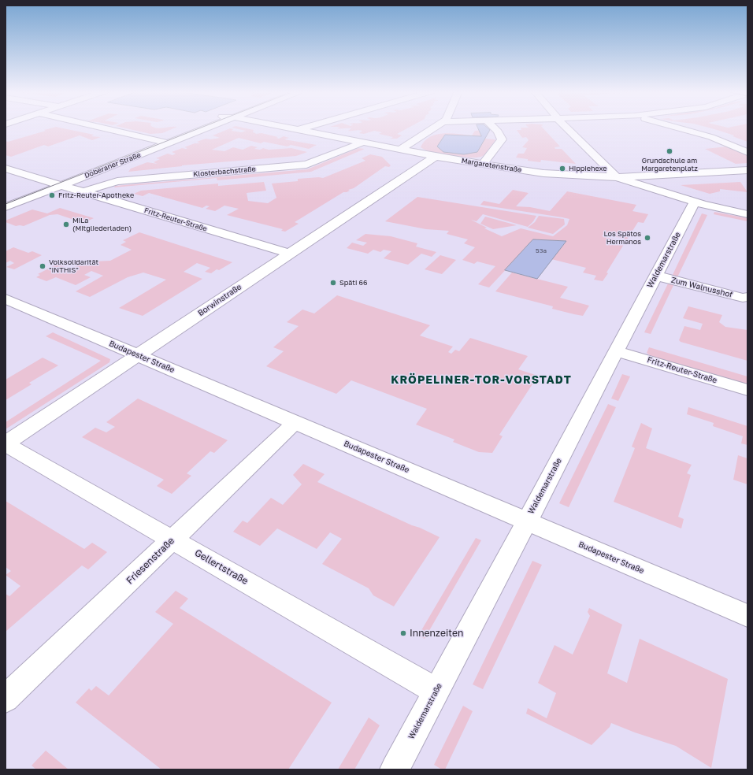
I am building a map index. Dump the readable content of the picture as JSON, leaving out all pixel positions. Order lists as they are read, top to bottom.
{
  "streets": {
    "street": [
      "Doberaner Straße",
      "Margaretenstraße",
      "Klosterbachstraße",
      "Fritz-Reuter-Straße",
      "Waldemarstraße",
      "Zum Walnusshof",
      "Borwinstraße",
      "Budapester Straße",
      "Friesenstraße",
      "Gellertstraße"
    ]
  },
  "crossings": [
    ["Doberaner Straße", "Fritz-Reuter-Straße"],
    ["Margaretenstraße", "Klosterbachstraße"],
    ["Margaretenstraße", "Waldemarstraße"],
    ["Margaretenstraße", "Borwinstraße"],
    ["Klosterbachstraße", "Fritz-Reuter-Straße"],
    ["Fritz-Reuter-Straße", "Waldemarstraße"],
    ["Fritz-Reuter-Straße", "Borwinstraße"],
    ["Waldemarstraße", "Zum Walnusshof"],
    ["Waldemarstraße", "Budapester Straße"],
    ["Waldemarstraße", "Gellertstraße"],
    ["Borwinstraße", "Budapester Straße"],
    ["Borwinstraße", "Gellertstraße"],
    ["Budapester Straße", "Friesenstraße"],
    ["Friesenstraße", "Gellertstraße"]
  ],
  "districts": ["KRÖPELINER-TOR-VORSTADT"],
  "places": [
    "Grundschule am Margaretenplatz",
    "Hippiehexe",
    "Fritz-Reuter-Apotheke",
    "MiLa (Mitgliederladen)",
    "Los Spätos Hermanos",
    "Volksolidarität \"INTHIS\"",
    "Späti 66",
    "Innenzeiten"
  ],
  "house_numbers": ["53a"]
}
